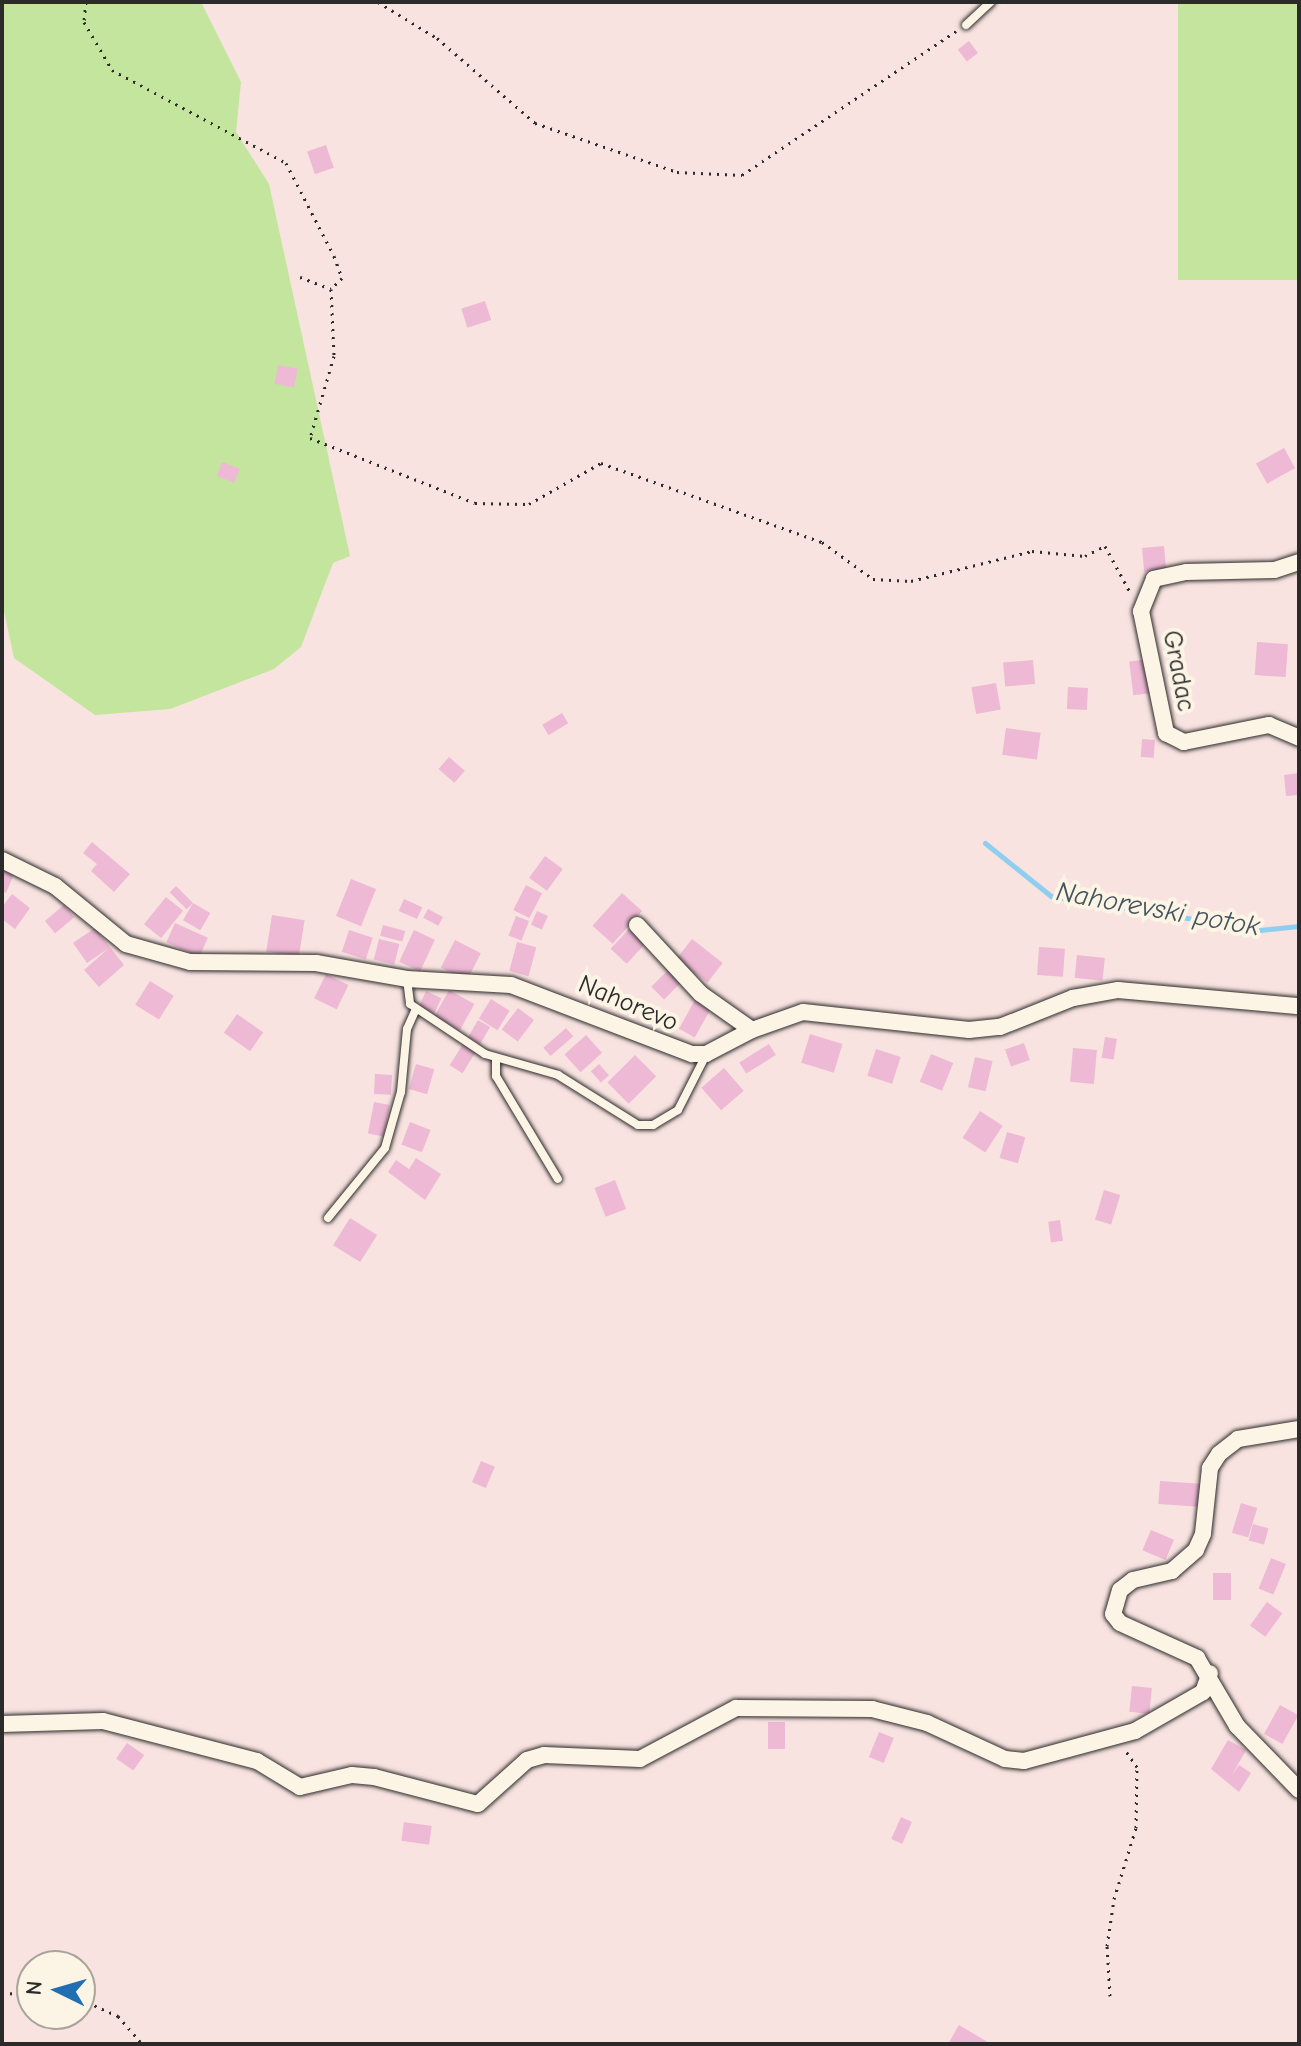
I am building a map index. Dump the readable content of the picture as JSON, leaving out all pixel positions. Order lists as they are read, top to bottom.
{
  "streets": {
    "street": ["Gradac", "Nahorevo"]
  },
  "water": ["Nahorevski potok"],
  "north": "left"
}
